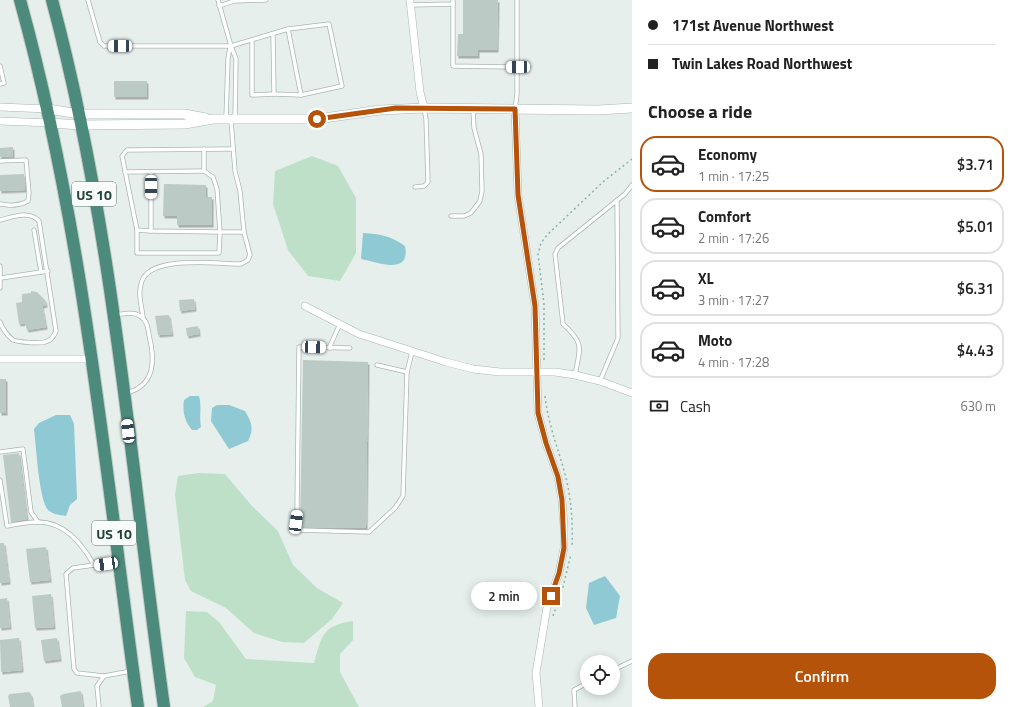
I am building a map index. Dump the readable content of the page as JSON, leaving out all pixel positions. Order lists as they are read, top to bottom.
{
  "streets": {
    "highway": ["US 10"]
  },
  "page": {
    "banner": ["171st Avenue Northwest", "Twin Lakes Road Northwest"],
    "heading": "Choose a ride",
    "list": [
      {
        "name": "Economy",
        "note": "1 min · 17:25",
        "value": "$3.71"
      },
      {
        "name": "Comfort",
        "note": "2 min · 17:26",
        "value": "$5.01"
      },
      {
        "name": "XL",
        "note": "3 min · 17:27",
        "value": "$6.31"
      },
      {
        "name": "Moto",
        "note": "4 min · 17:28",
        "value": "$4.43"
      }
    ],
    "pay": ["Cash", "630 m"],
    "bubble": "2 min",
    "buttons": "Confirm"
  }
}
